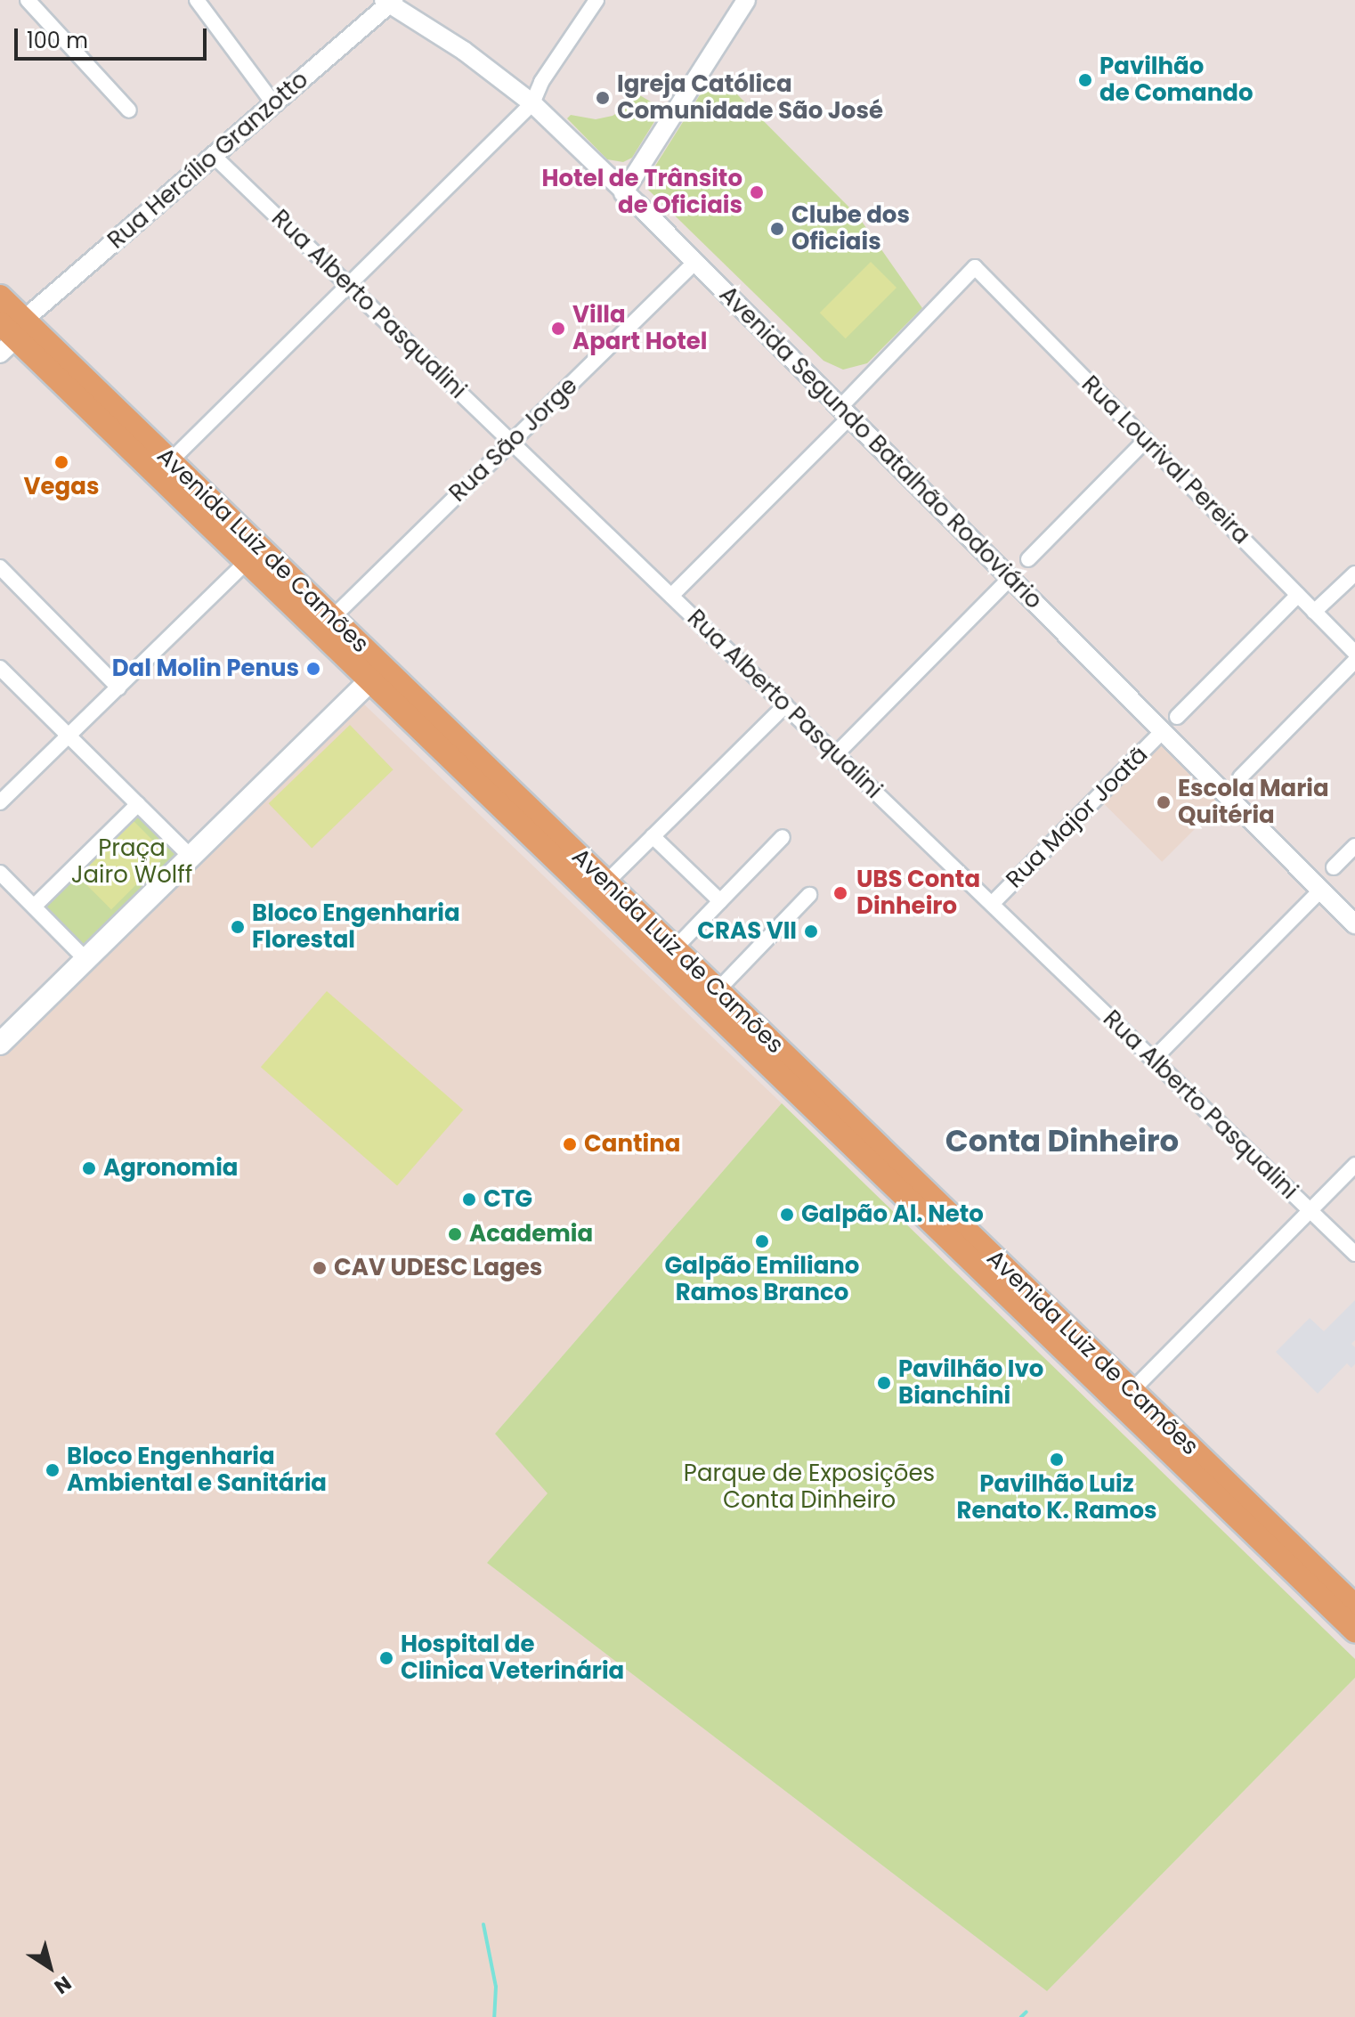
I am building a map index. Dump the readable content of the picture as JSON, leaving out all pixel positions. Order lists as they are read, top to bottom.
{
  "streets": {
    "main road": ["Avenida Luiz de Camões"],
    "street": [
      "Rua Hercílio Granzotto",
      "Rua Alberto Pasqualini",
      "Rua São Jorge",
      "Avenida Segundo Batalhão Rodoviário",
      "Rua Lourival Pereira",
      "Rua Major Joatã"
    ]
  },
  "crossings": [
    ["Rua Hercílio Granzotto", "Rua Alberto Pasqualini"],
    ["Rua Hercílio Granzotto", "Avenida Segundo Batalhão Rodoviário"],
    ["Rua Hercílio Granzotto", "Avenida Luiz de Camões"],
    ["Rua Alberto Pasqualini", "Rua São Jorge"],
    ["Rua Alberto Pasqualini", "Rua Major Joatã"],
    ["Rua São Jorge", "Avenida Segundo Batalhão Rodoviário"],
    ["Rua São Jorge", "Avenida Luiz de Camões"],
    ["Avenida Segundo Batalhão Rodoviário", "Rua Lourival Pereira"],
    ["Avenida Segundo Batalhão Rodoviário", "Rua Major Joatã"]
  ],
  "districts": ["Conta Dinheiro"],
  "parks": ["Praça Jairo Wolff", "Parque de Exposições Conta Dinheiro"],
  "places": [
    "Pavilhão de Comando",
    "Igreja Católica Comunidade São José",
    "Hotel de Trânsito de Oficiais",
    "Clube dos Oficiais",
    "Villa Apart Hotel",
    "Vegas",
    "Dal Molin Penus",
    "Escola Maria Quitéria",
    "UBS Conta Dinheiro",
    "Bloco Engenharia Florestal",
    "CRAS VII",
    "Cantina",
    "Agronomia",
    "CTG",
    "Galpão Al. Neto",
    "Academia",
    "Galpão Emiliano Ramos Branco",
    "CAV UDESC Lages",
    "Pavilhão Ivo Bianchini",
    "Pavilhão Luiz Renato K. Ramos",
    "Bloco Engenharia Ambiental e Sanitária",
    "Hospital de Clinica Veterinária"
  ],
  "scale_bar": "100 m",
  "north": "bottom right"
}
